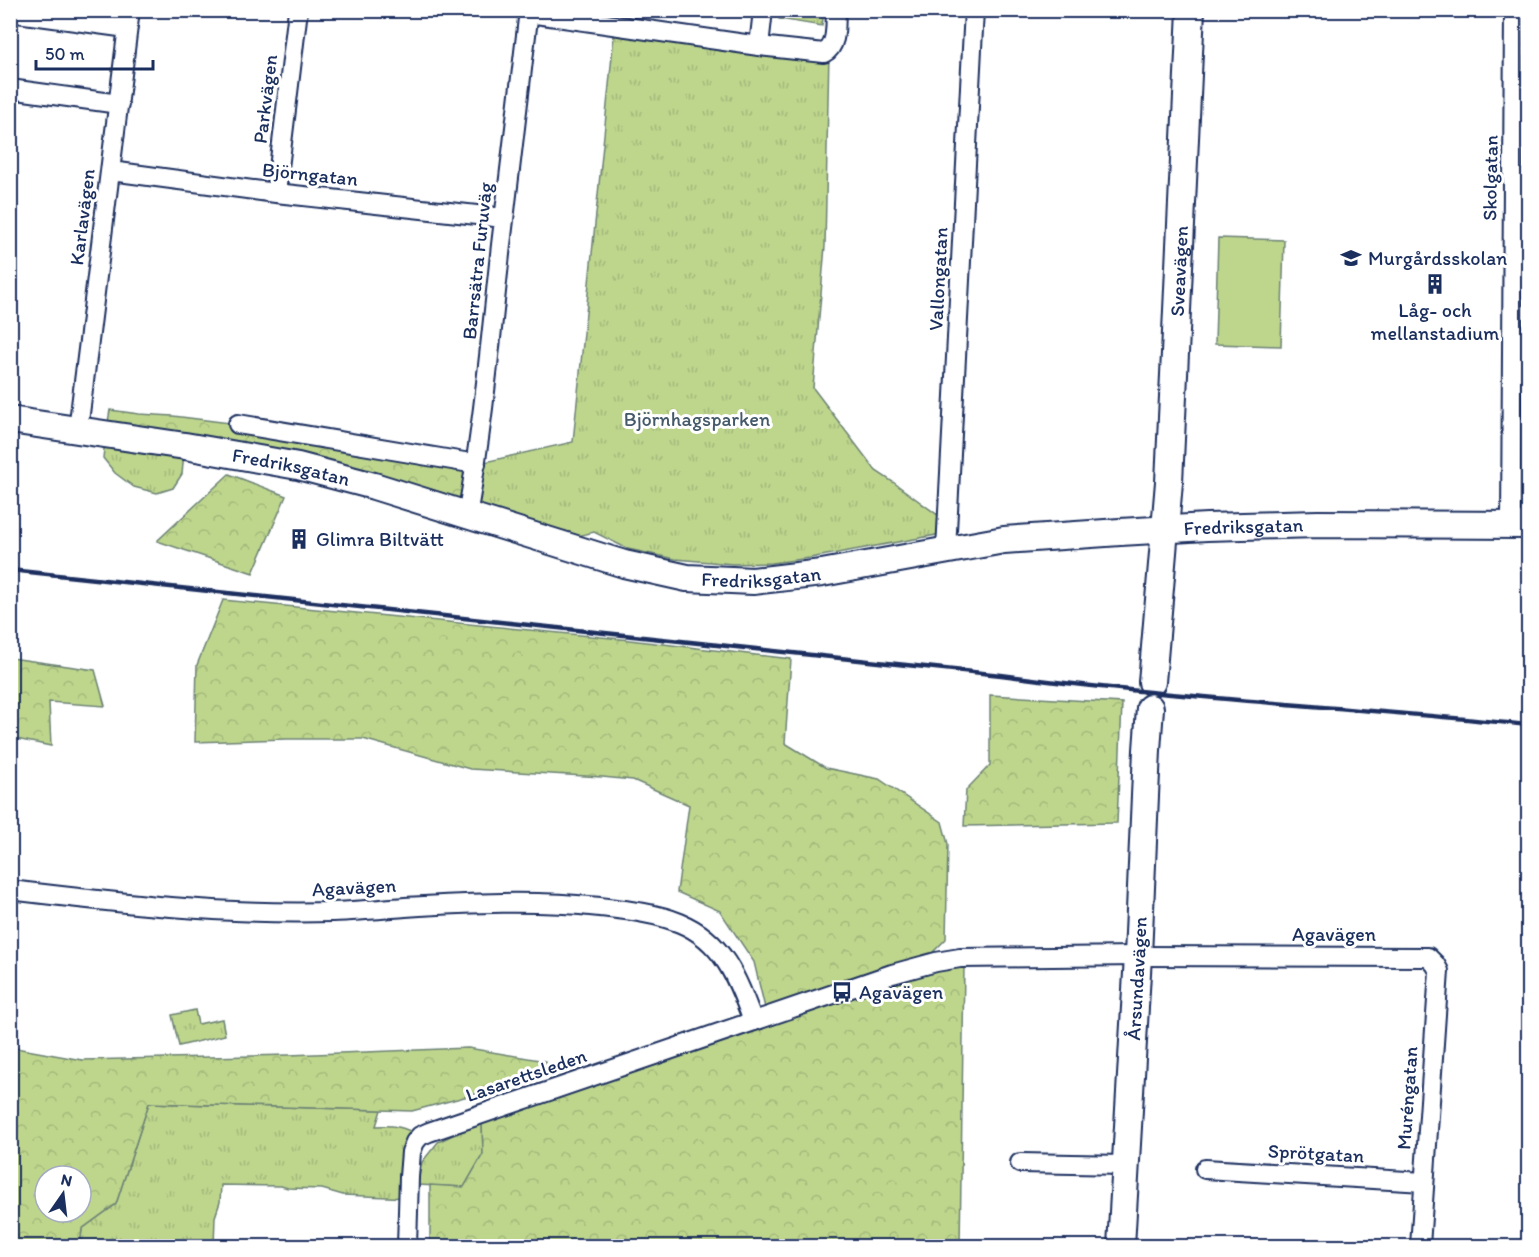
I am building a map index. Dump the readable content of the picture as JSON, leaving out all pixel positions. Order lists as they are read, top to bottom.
{
  "streets": {
    "street": [
      "Parkvägen",
      "Björngatan",
      "Skolgatan",
      "Karlavägen",
      "Barrsätra Furuväg",
      "Sveavägen",
      "Vallongatan",
      "Fredriksgatan",
      "Agavägen",
      "Årsundavägen",
      "Lasarettsleden",
      "Muréngatan",
      "Sprötgatan"
    ]
  },
  "crossings": [
    ["Parkvägen", "Björngatan"],
    ["Björngatan", "Karlavägen"],
    ["Björngatan", "Barrsätra Furuväg"],
    ["Skolgatan", "Fredriksgatan"],
    ["Karlavägen", "Fredriksgatan"],
    ["Barrsätra Furuväg", "Fredriksgatan"],
    ["Sveavägen", "Fredriksgatan"],
    ["Vallongatan", "Fredriksgatan"],
    ["Agavägen", "Årsundavägen"],
    ["Agavägen", "Lasarettsleden"],
    ["Agavägen", "Muréngatan"],
    ["Muréngatan", "Sprötgatan"]
  ],
  "parks": ["Björnhagsparken"],
  "places": {
    "school or university": ["Murgårdsskolan"],
    "building": ["Låg- och mellanstadium", "Glimra Biltvätt"],
    "bus stop": ["Agavägen"]
  },
  "scale_bar": "50 m",
  "north": "top"
}
